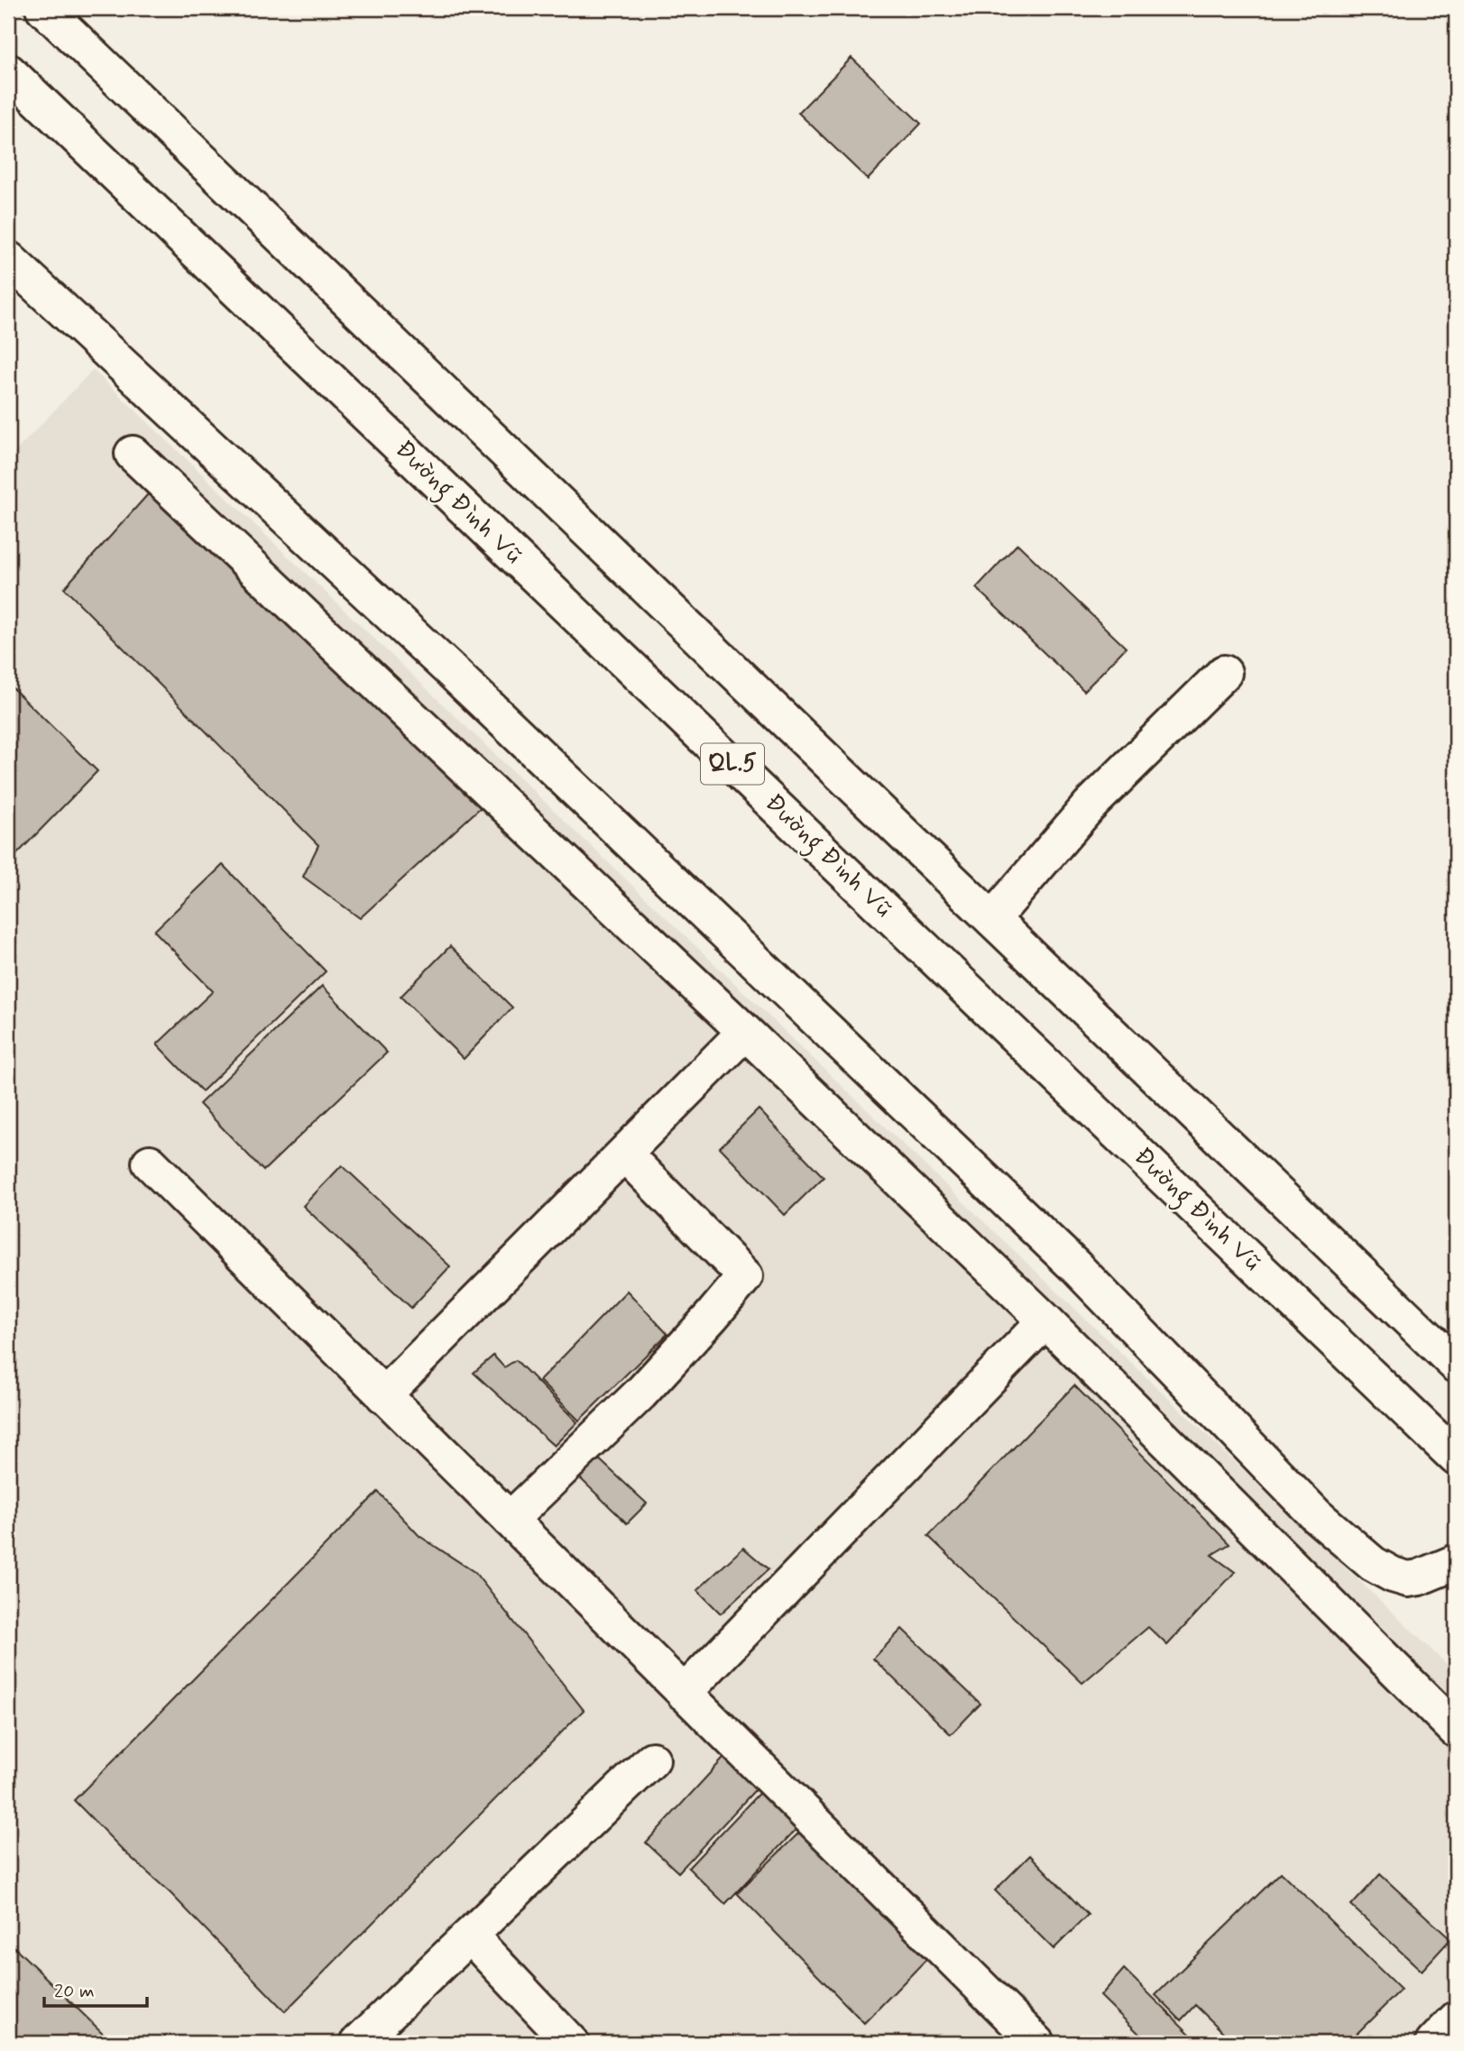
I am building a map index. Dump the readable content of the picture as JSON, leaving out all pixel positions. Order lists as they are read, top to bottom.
{
  "streets": {
    "main road": ["Đường Đình Vũ", "QL.5"]
  },
  "scale_bar": "20 m"
}
